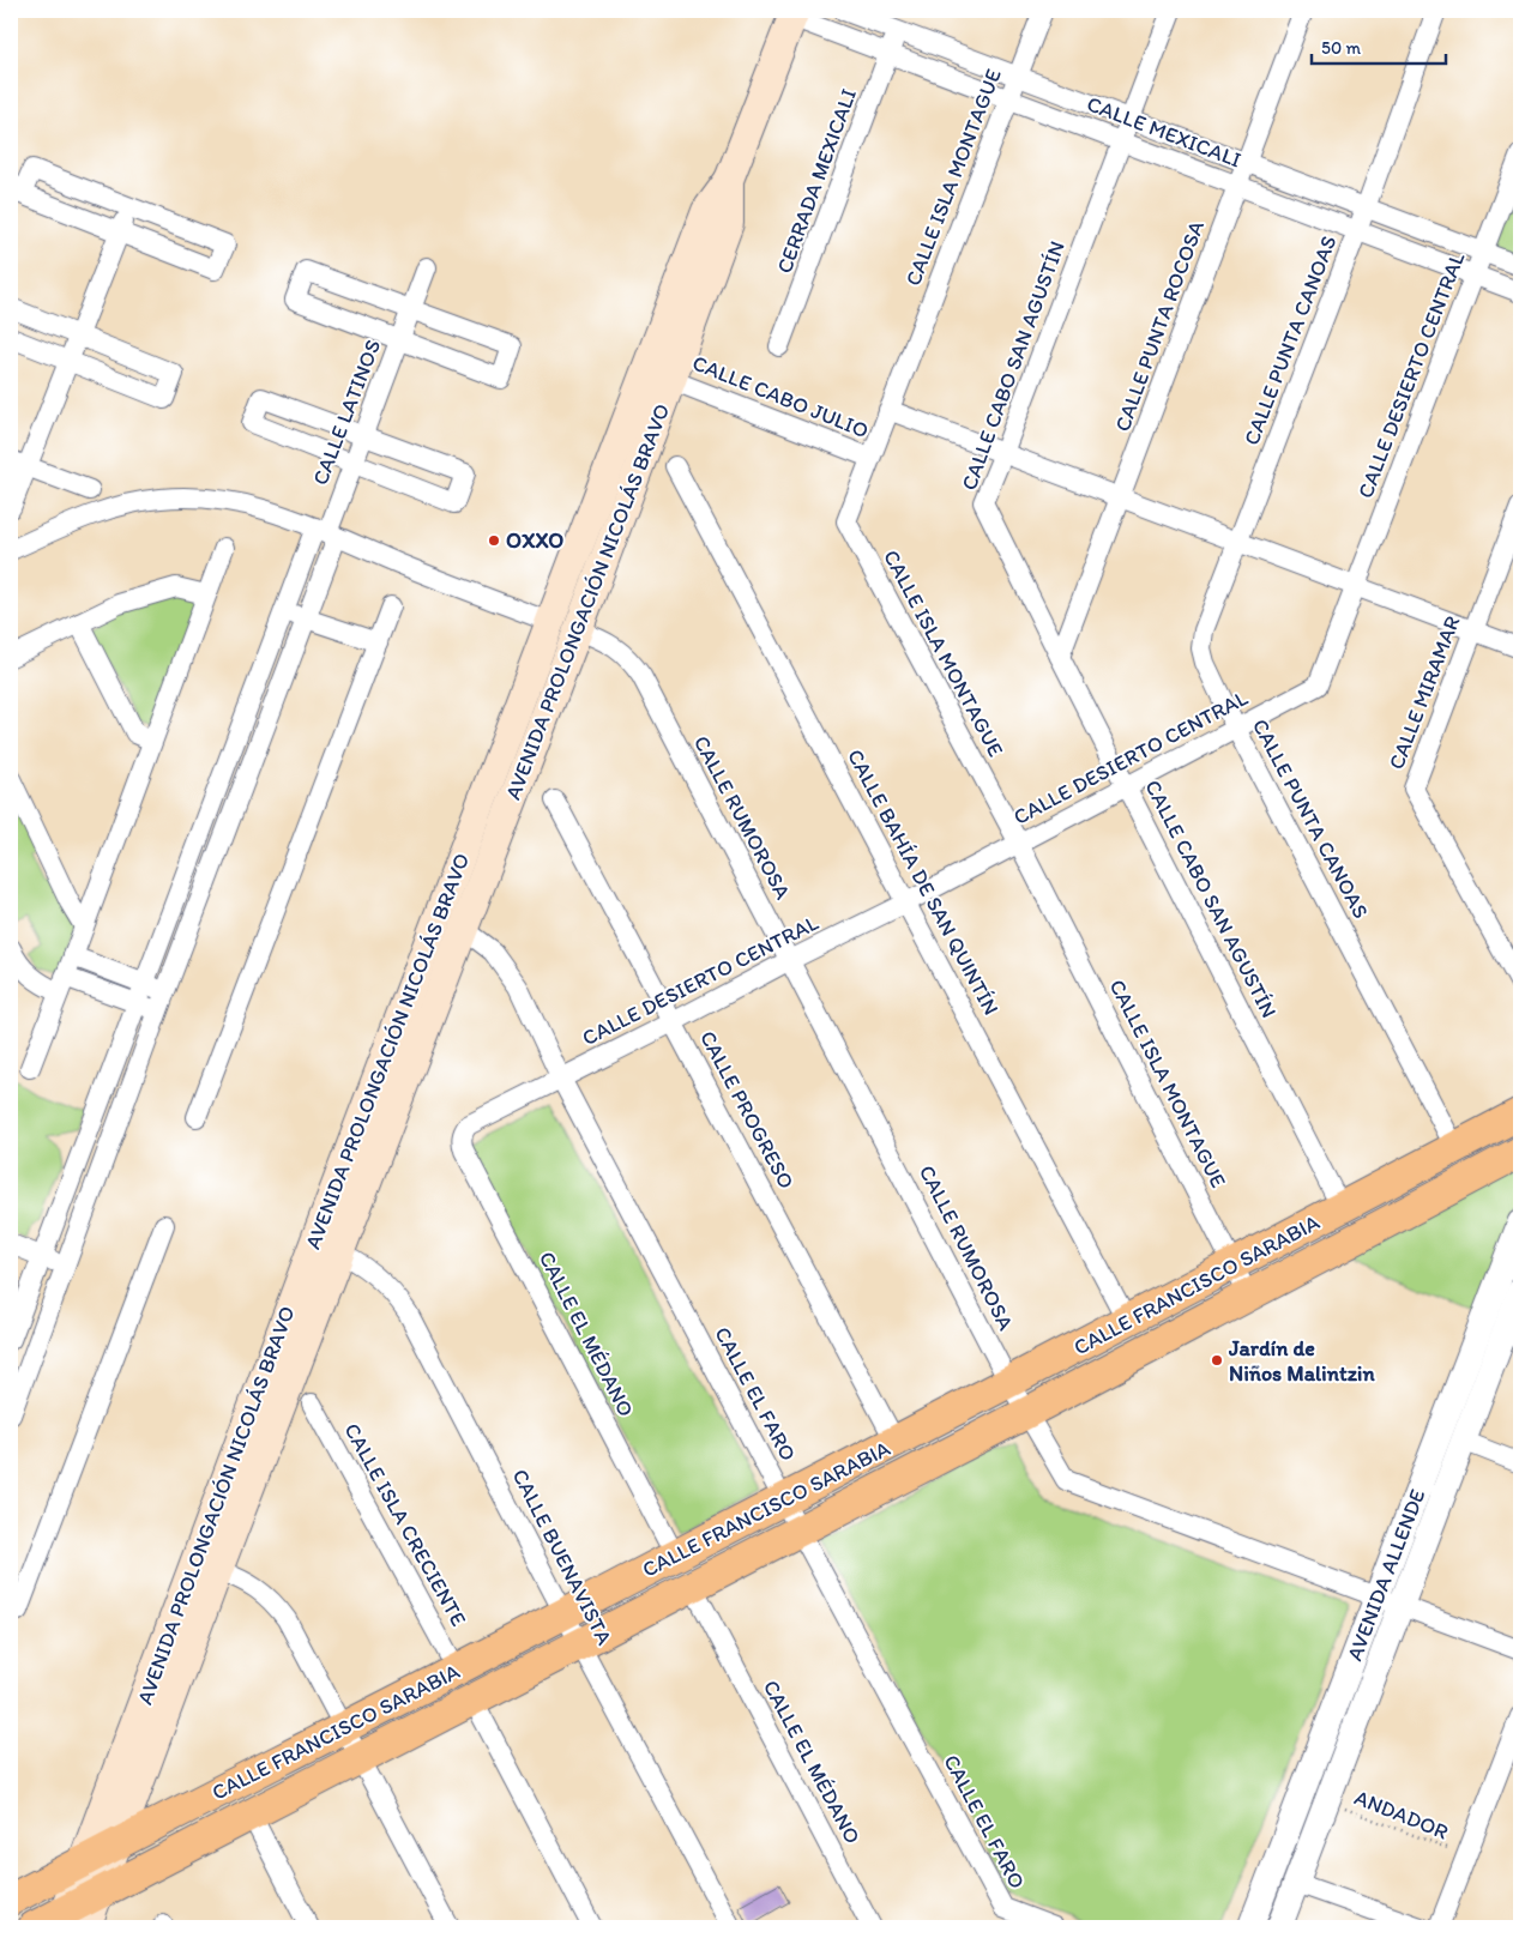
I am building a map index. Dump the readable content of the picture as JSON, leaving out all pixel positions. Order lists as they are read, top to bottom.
{
  "streets": {
    "main road": ["AVENIDA PROLONGACIÓN NICOLÁS BRAVO", "CALLE FRANCISCO SARABIA"],
    "street": [
      "CALLE MEXICALI",
      "CALLE ISLA MONTAGUE",
      "CERRADA MEXICALI",
      "CALLE PUNTA ROCOSA",
      "CALLE PUNTA CANOAS",
      "CALLE CABO SAN AGUSTÍN",
      "CALLE DESIERTO CENTRAL",
      "CALLE CABO JULIO",
      "CALLE LATINOS",
      "CALLE MIRAMAR",
      "CALLE RUMOROSA",
      "CALLE BAHÍA DE SAN QUINTÍN",
      "CALLE PROGRESO",
      "CALLE EL MÉDANO",
      "CALLE EL FARO",
      "CALLE ISLA CRECIENTE",
      "CALLE BUENAVISTA",
      "AVENIDA ALLENDE"
    ],
    "path": ["ANDADOR"]
  },
  "crossings": [
    ["CALLE MEXICALI", "CALLE ISLA MONTAGUE"],
    ["CALLE MEXICALI", "CERRADA MEXICALI"],
    ["CALLE MEXICALI", "CALLE PUNTA ROCOSA"],
    ["CALLE MEXICALI", "CALLE PUNTA CANOAS"],
    ["CALLE MEXICALI", "CALLE CABO SAN AGUSTÍN"],
    ["CALLE MEXICALI", "CALLE DESIERTO CENTRAL"],
    ["CALLE MEXICALI", "AVENIDA PROLONGACIÓN NICOLÁS BRAVO"],
    ["CALLE ISLA MONTAGUE", "CALLE DESIERTO CENTRAL"],
    ["CALLE ISLA MONTAGUE", "CALLE CABO JULIO"],
    ["CALLE ISLA MONTAGUE", "CALLE FRANCISCO SARABIA"],
    ["CALLE PUNTA ROCOSA", "CALLE CABO SAN AGUSTÍN"],
    ["CALLE PUNTA CANOAS", "CALLE DESIERTO CENTRAL"],
    ["CALLE PUNTA CANOAS", "CALLE FRANCISCO SARABIA"],
    ["CALLE CABO SAN AGUSTÍN", "CALLE DESIERTO CENTRAL"],
    ["CALLE CABO SAN AGUSTÍN", "CALLE FRANCISCO SARABIA"],
    ["CALLE DESIERTO CENTRAL", "CALLE RUMOROSA"],
    ["CALLE DESIERTO CENTRAL", "CALLE BAHÍA DE SAN QUINTÍN"],
    ["CALLE DESIERTO CENTRAL", "CALLE PROGRESO"],
    ["CALLE DESIERTO CENTRAL", "CALLE EL MÉDANO"],
    ["CALLE DESIERTO CENTRAL", "CALLE EL FARO"],
    ["CALLE CABO JULIO", "AVENIDA PROLONGACIÓN NICOLÁS BRAVO"],
    ["AVENIDA PROLONGACIÓN NICOLÁS BRAVO", "CALLE RUMOROSA"],
    ["AVENIDA PROLONGACIÓN NICOLÁS BRAVO", "CALLE FRANCISCO SARABIA"],
    ["AVENIDA PROLONGACIÓN NICOLÁS BRAVO", "CALLE EL FARO"],
    ["AVENIDA PROLONGACIÓN NICOLÁS BRAVO", "CALLE BUENAVISTA"],
    ["CALLE RUMOROSA", "CALLE FRANCISCO SARABIA"],
    ["CALLE RUMOROSA", "AVENIDA ALLENDE"],
    ["CALLE BAHÍA DE SAN QUINTÍN", "CALLE FRANCISCO SARABIA"],
    ["CALLE PROGRESO", "CALLE FRANCISCO SARABIA"],
    ["CALLE FRANCISCO SARABIA", "CALLE EL MÉDANO"],
    ["CALLE FRANCISCO SARABIA", "CALLE EL FARO"],
    ["CALLE FRANCISCO SARABIA", "CALLE ISLA CRECIENTE"],
    ["CALLE FRANCISCO SARABIA", "CALLE BUENAVISTA"],
    ["AVENIDA ALLENDE", "ANDADOR"]
  ],
  "places": ["OXXO", "Jardín de Niños Malintzin"],
  "scale_bar": "50 m"
}
